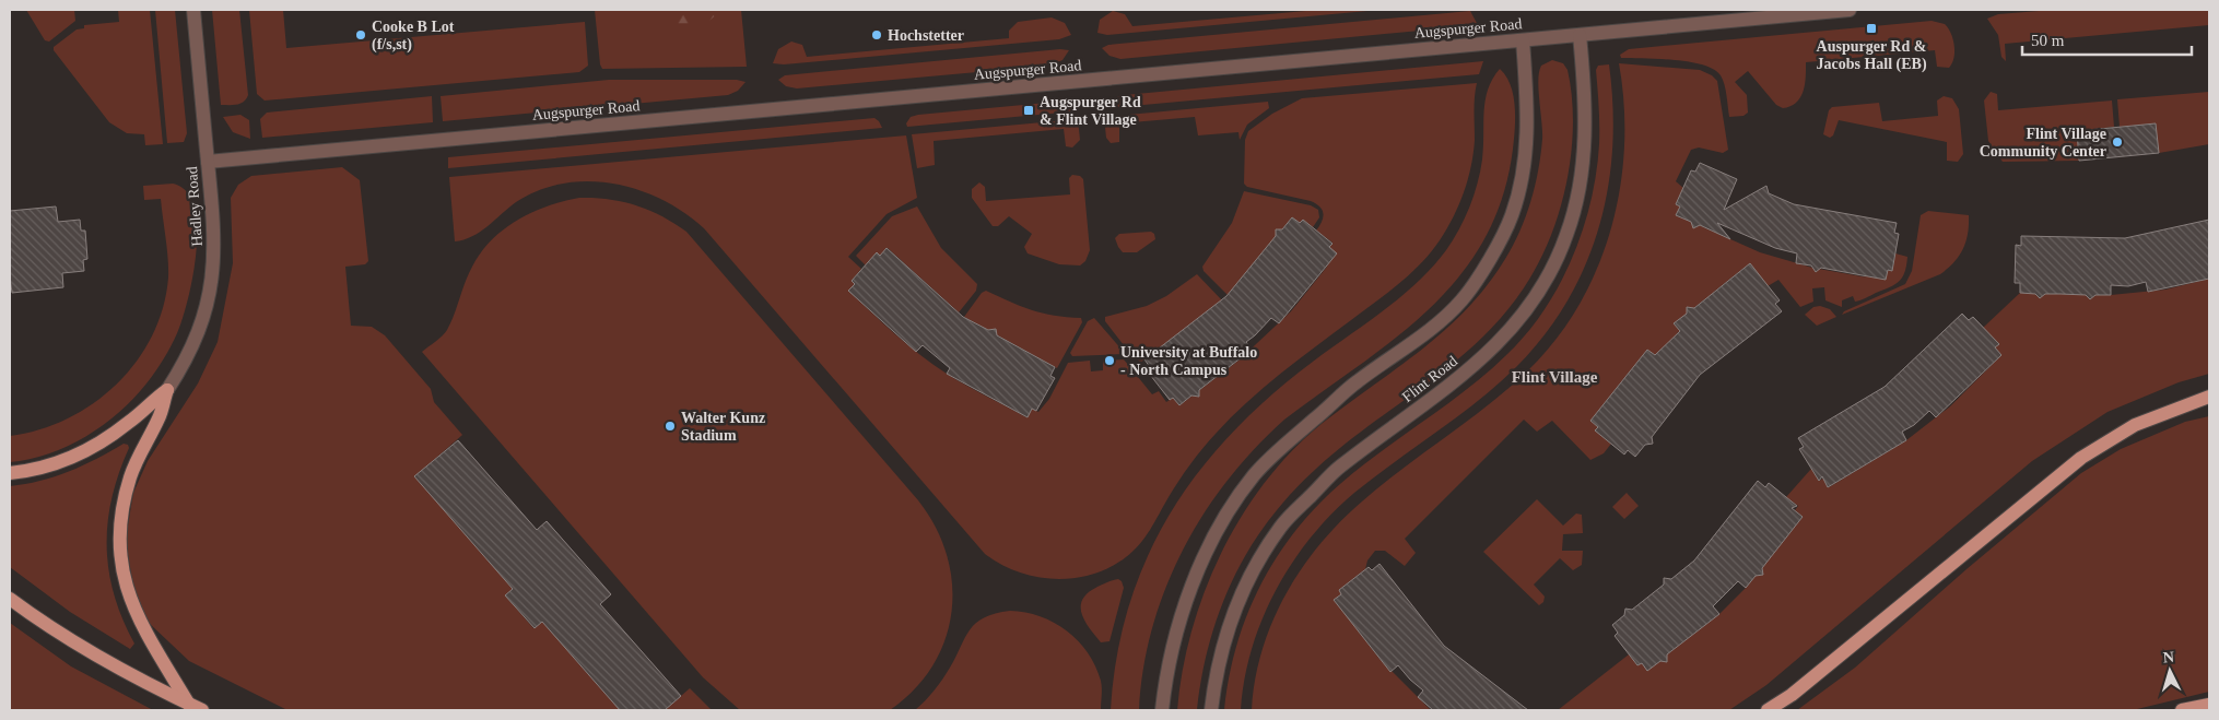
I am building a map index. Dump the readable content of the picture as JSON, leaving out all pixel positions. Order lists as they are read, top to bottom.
{
  "streets": {
    "street": ["Augspurger Road", "Hadley Road", "Flint Road"]
  },
  "crossings": [
    ["Augspurger Road", "Hadley Road"],
    ["Augspurger Road", "Flint Road"]
  ],
  "districts": ["Flint Village"],
  "places": {
    "transit": ["Auspurger Rd & Jacobs Hall (EB)", "Augspurger Rd & Flint Village"],
    "other": [
      "Cooke B Lot (f/s,st)",
      "Hochstetter",
      "Flint Village Community Center",
      "University at Buffalo - North Campus",
      "Walter Kunz Stadium"
    ]
  },
  "scale_bar": "50 m",
  "north": "top"
}
